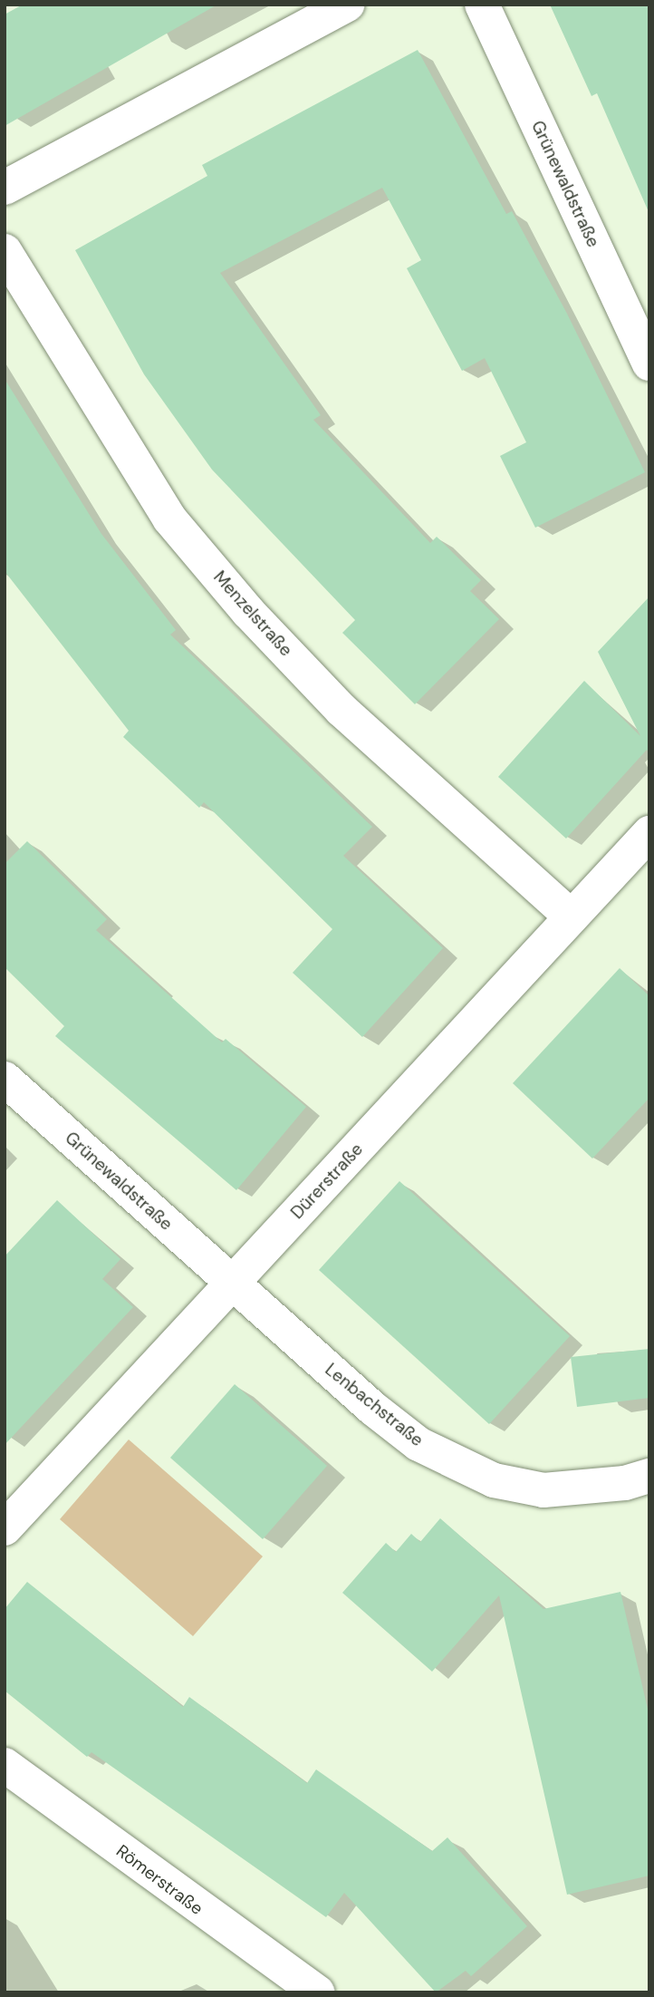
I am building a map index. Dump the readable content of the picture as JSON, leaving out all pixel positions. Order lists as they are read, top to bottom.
{
  "streets": {
    "street": [
      "Grünewaldstraße",
      "Menzelstraße",
      "Dürerstraße",
      "Lenbachstraße",
      "Römerstraße"
    ]
  },
  "crossings": [
    ["Grünewaldstraße", "Dürerstraße"],
    ["Grünewaldstraße", "Lenbachstraße"],
    ["Menzelstraße", "Dürerstraße"],
    ["Dürerstraße", "Lenbachstraße"]
  ]
}
